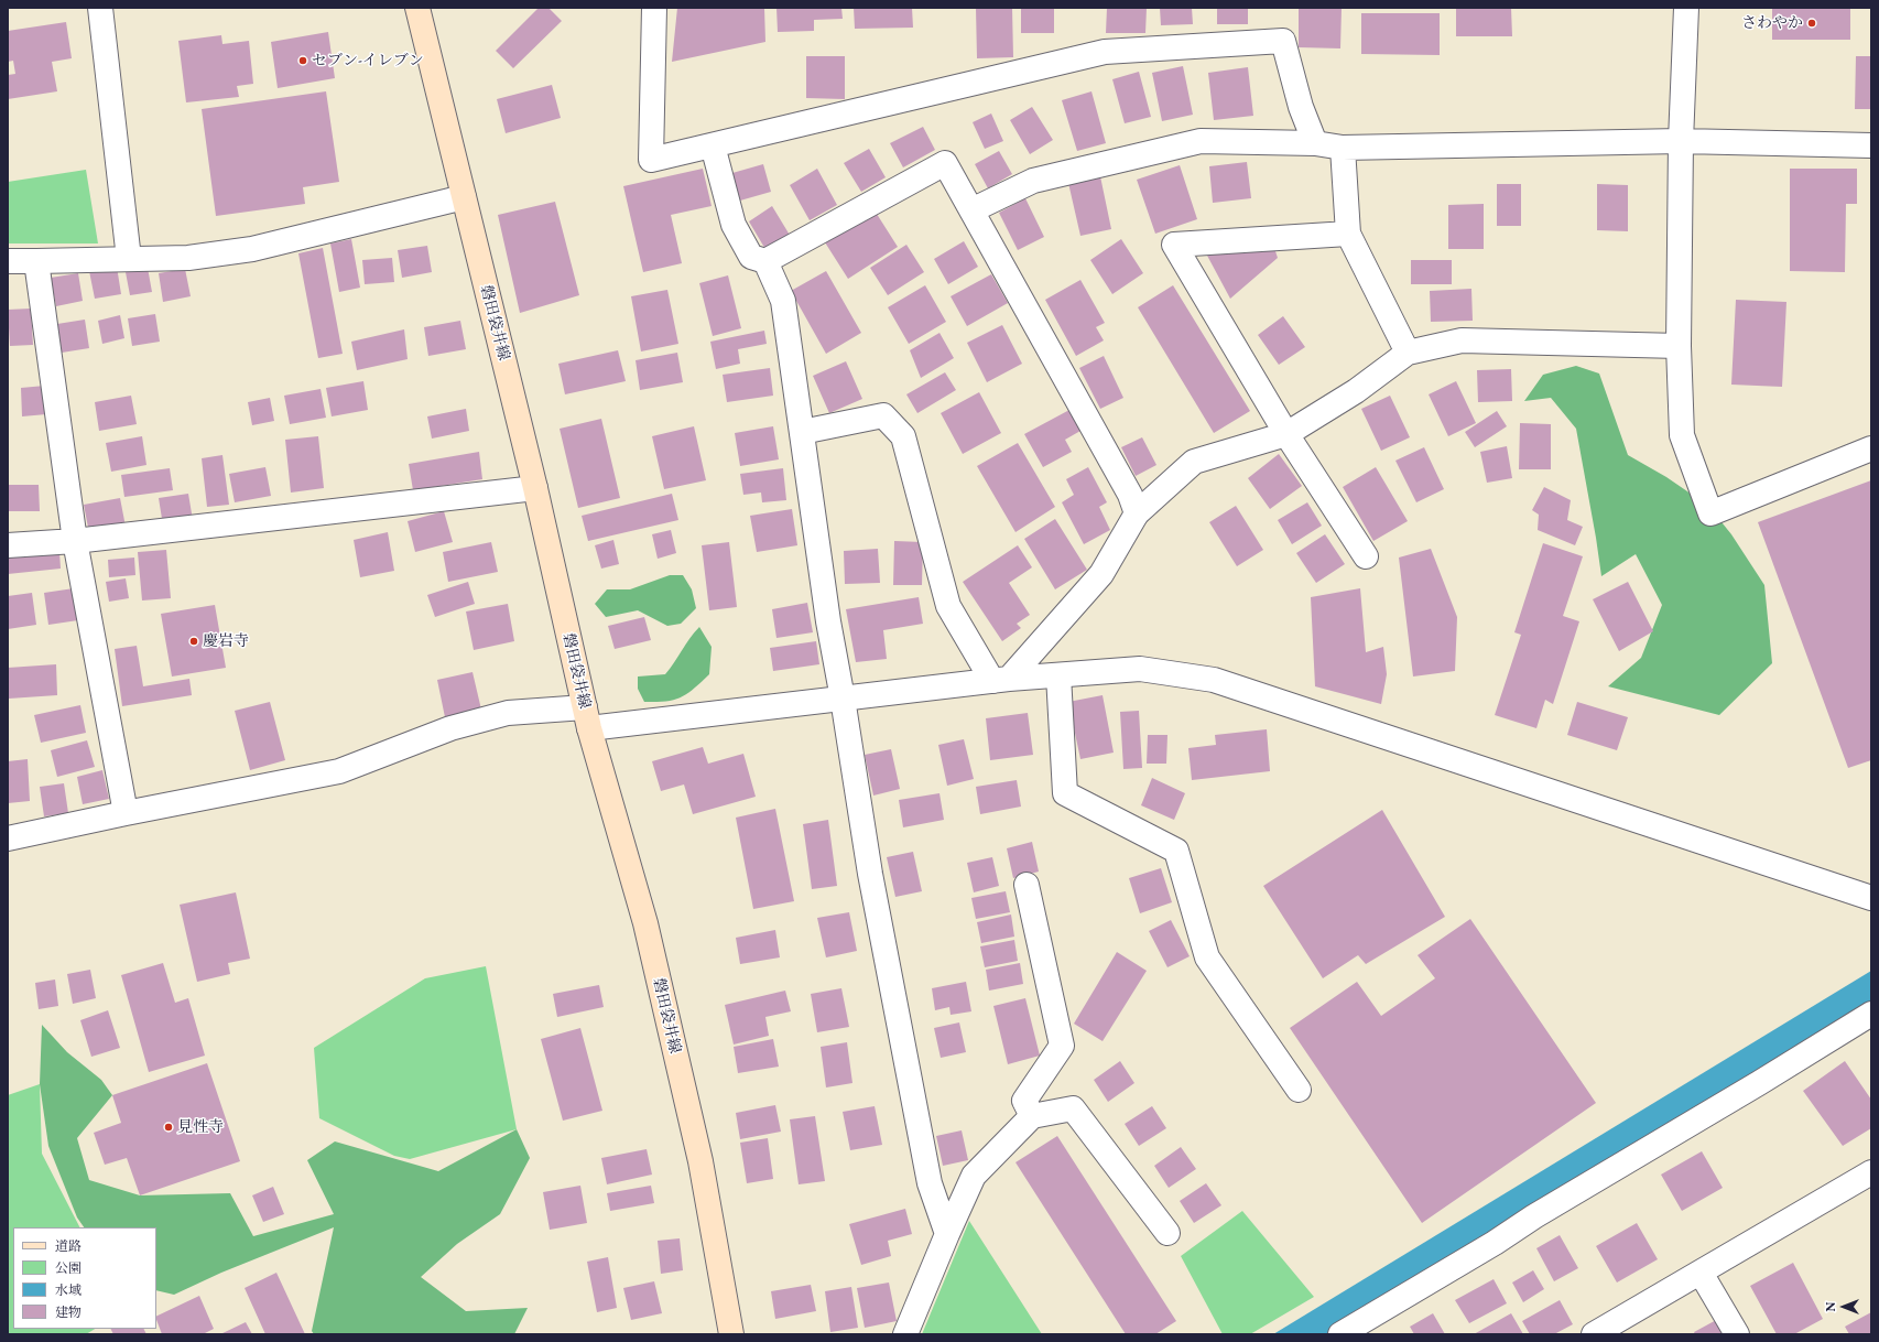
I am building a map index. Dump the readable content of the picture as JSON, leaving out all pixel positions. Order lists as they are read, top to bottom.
{
  "streets": {
    "main road": ["磐田袋井線"]
  },
  "places": [
    "さわやか",
    "セブン-イレブン",
    "慶岩寺",
    "見性寺"
  ],
  "legend": [
    "道路",
    "公園",
    "水域",
    "建物"
  ],
  "north": "left"
}
